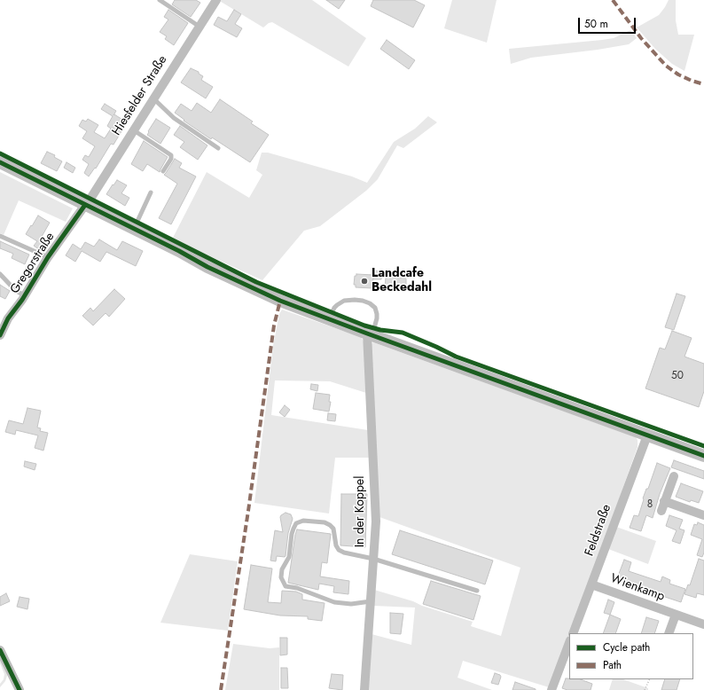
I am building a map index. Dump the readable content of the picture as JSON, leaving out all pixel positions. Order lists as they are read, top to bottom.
{
  "streets": {
    "street": [
      "Hiesfelder Straße",
      "Gregorstraße",
      "In der Koppel",
      "Feldstraße",
      "Wienkamp"
    ]
  },
  "crossings": [
    ["Hiesfelder Straße", "Gregorstraße"],
    ["Feldstraße", "Wienkamp"]
  ],
  "places": ["Landcafe Beckedahl"],
  "house_numbers": ["50", "8"],
  "legend": ["Cycle path", "Path"],
  "scale_bar": "50 m"
}
